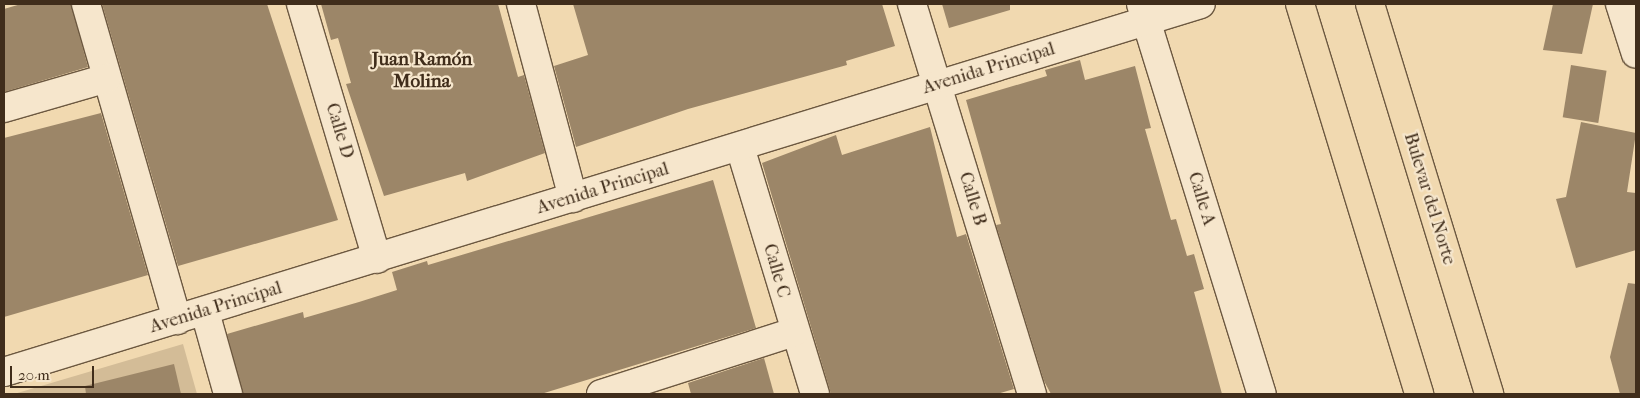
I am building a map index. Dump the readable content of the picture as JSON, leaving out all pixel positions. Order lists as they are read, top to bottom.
{
  "streets": {
    "highway": ["Bulevar del Norte"],
    "street": [
      "Avenida Principal",
      "Calle D",
      "Calle B",
      "Calle A",
      "Calle C"
    ]
  },
  "crossings": [
    ["Avenida Principal", "Calle D"],
    ["Avenida Principal", "Calle B"],
    ["Avenida Principal", "Calle A"],
    ["Avenida Principal", "Calle C"]
  ],
  "districts": ["Juan Ramón Molina"],
  "scale_bar": "20 m"
}
